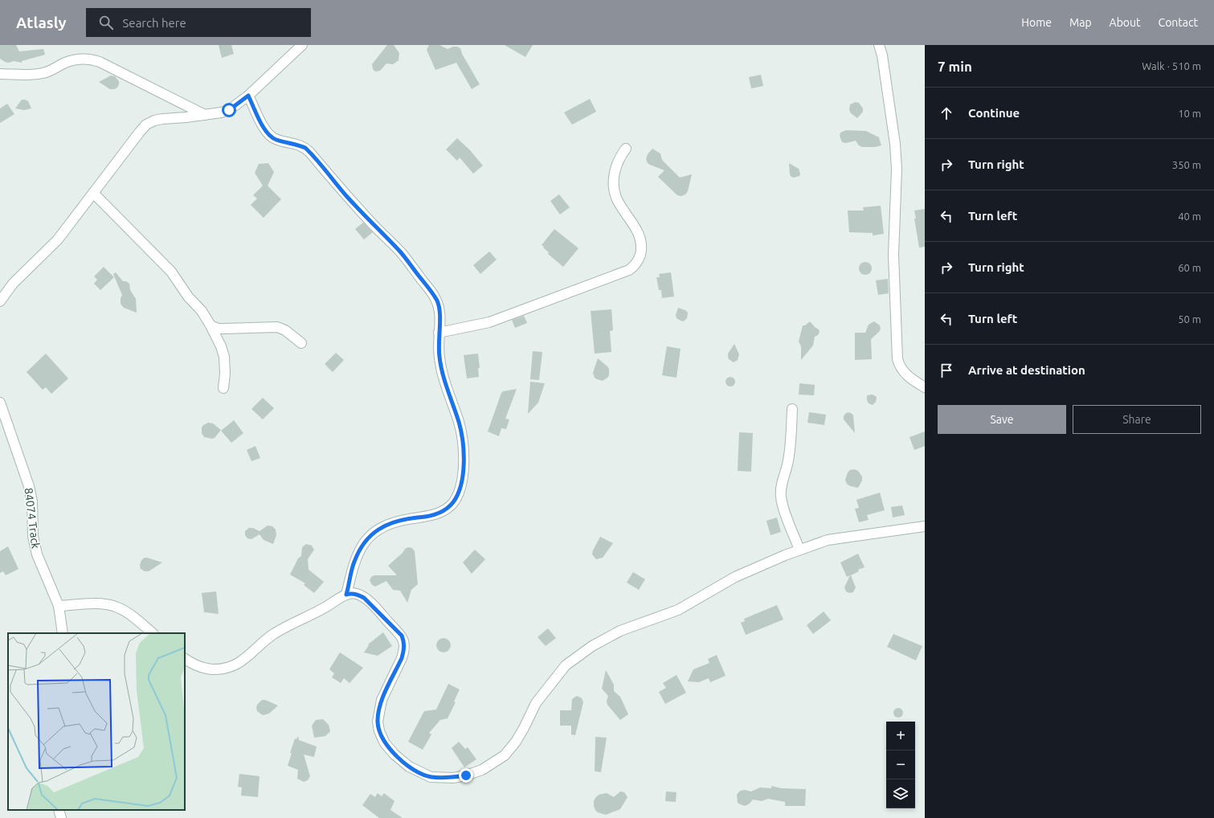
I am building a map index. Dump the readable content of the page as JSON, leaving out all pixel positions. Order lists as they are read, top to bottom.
{
  "streets": {
    "street": ["84074 Track"]
  },
  "page": {
    "header": "Atlasly",
    "search": "Search here",
    "nav": [
      "Home",
      "Map",
      "About",
      "Contact"
    ],
    "heading": ["7 min", "Walk · 510 m"],
    "list": [
      ["Continue", "10 m"],
      ["Turn right", "350 m"],
      ["Turn left", "40 m"],
      ["Turn right", "60 m"],
      ["Turn left", "50 m"],
      "Arrive at destination"
    ],
    "buttons": ["Save", "Share"],
    "map_buttons": ["+", "−"]
  }
}
